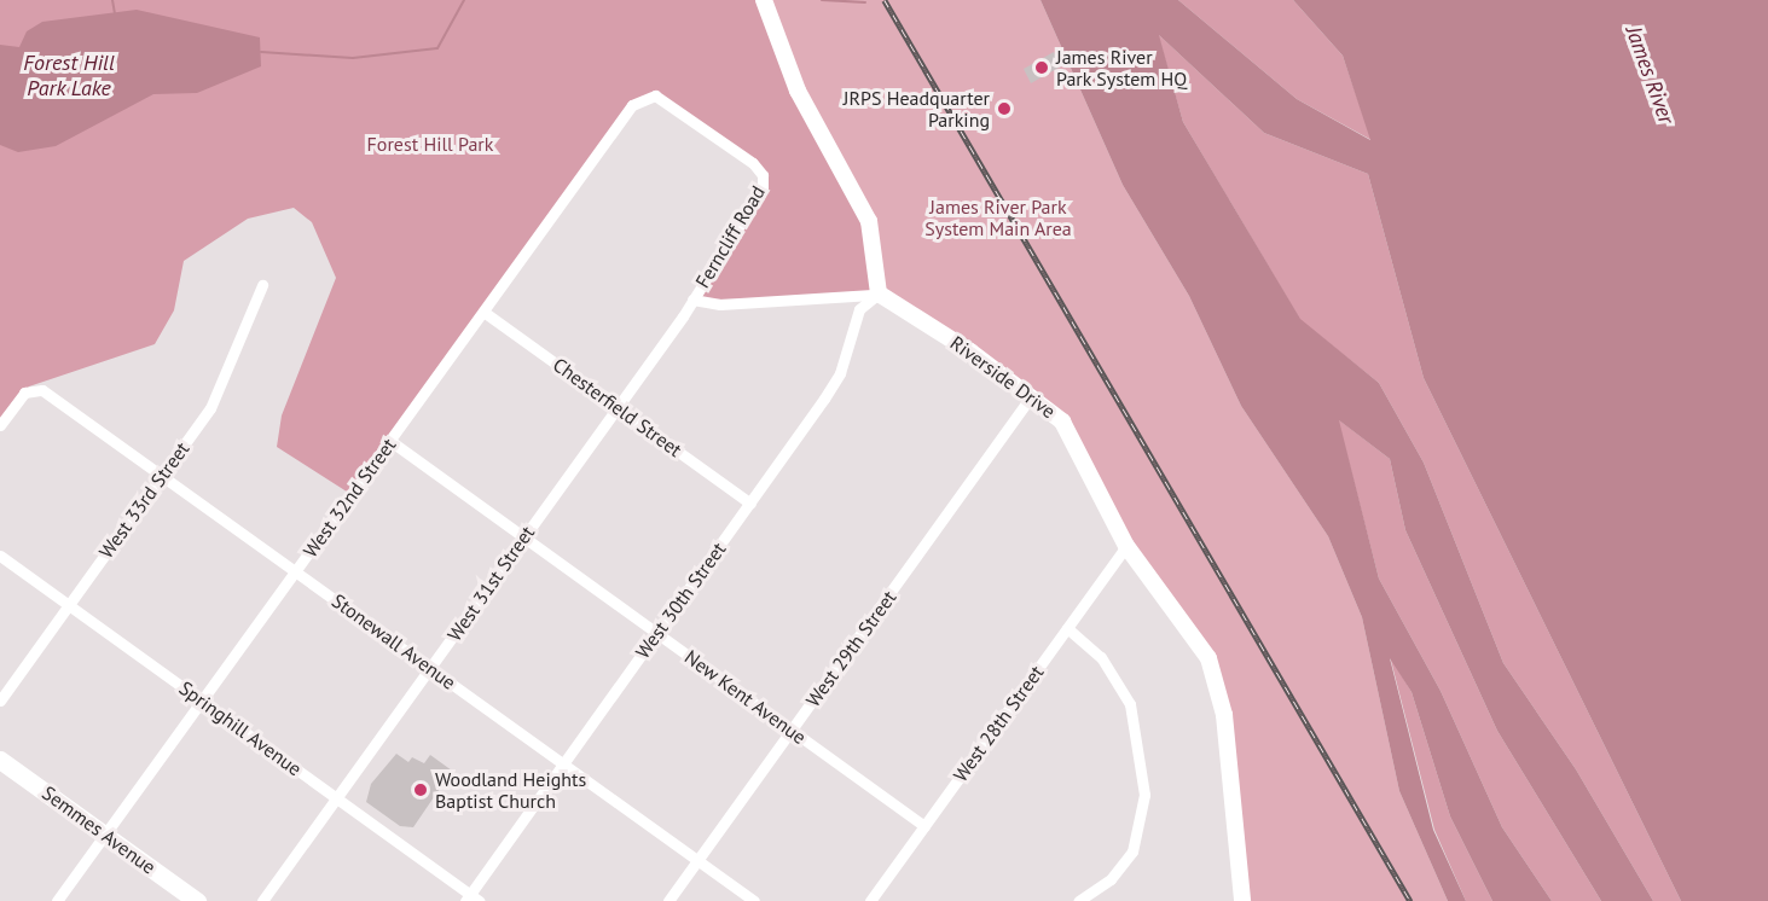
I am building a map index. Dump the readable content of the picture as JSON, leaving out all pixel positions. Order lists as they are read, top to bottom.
{
  "streets": {
    "main road": ["Semmes Avenue"],
    "street": [
      "Ferncliff Road",
      "Riverside Drive",
      "Chesterfield Street",
      "West 32nd Street",
      "West 33rd Street",
      "West 31st Street",
      "West 30th Street",
      "Stonewall Avenue",
      "West 29th Street",
      "New Kent Avenue",
      "West 28th Street",
      "Springhill Avenue"
    ]
  },
  "crossings": [
    ["Ferncliff Road", "Riverside Drive"],
    ["Ferncliff Road", "West 32nd Street"],
    ["Ferncliff Road", "West 31st Street"],
    ["Ferncliff Road", "West 30th Street"],
    ["Riverside Drive", "West 30th Street"],
    ["Riverside Drive", "West 29th Street"],
    ["Riverside Drive", "West 28th Street"],
    ["Chesterfield Street", "West 32nd Street"],
    ["Chesterfield Street", "West 31st Street"],
    ["Chesterfield Street", "West 30th Street"],
    ["West 32nd Street", "Stonewall Avenue"],
    ["West 32nd Street", "New Kent Avenue"],
    ["West 32nd Street", "Springhill Avenue"],
    ["West 32nd Street", "Semmes Avenue"],
    ["West 33rd Street", "Stonewall Avenue"],
    ["West 33rd Street", "Springhill Avenue"],
    ["West 31st Street", "Stonewall Avenue"],
    ["West 31st Street", "New Kent Avenue"],
    ["West 31st Street", "Springhill Avenue"],
    ["West 30th Street", "Stonewall Avenue"],
    ["West 30th Street", "New Kent Avenue"],
    ["West 30th Street", "Springhill Avenue"],
    ["Stonewall Avenue", "West 29th Street"],
    ["West 29th Street", "New Kent Avenue"],
    ["New Kent Avenue", "West 28th Street"]
  ],
  "water": ["Forest Hill Park Lake", "James River"],
  "parks": ["Forest Hill Park", "James River Park System Main Area"],
  "places": ["James River Park System HQ", "JRPS Headquarter Parking", "Woodland Heights Baptist Church"]
}
